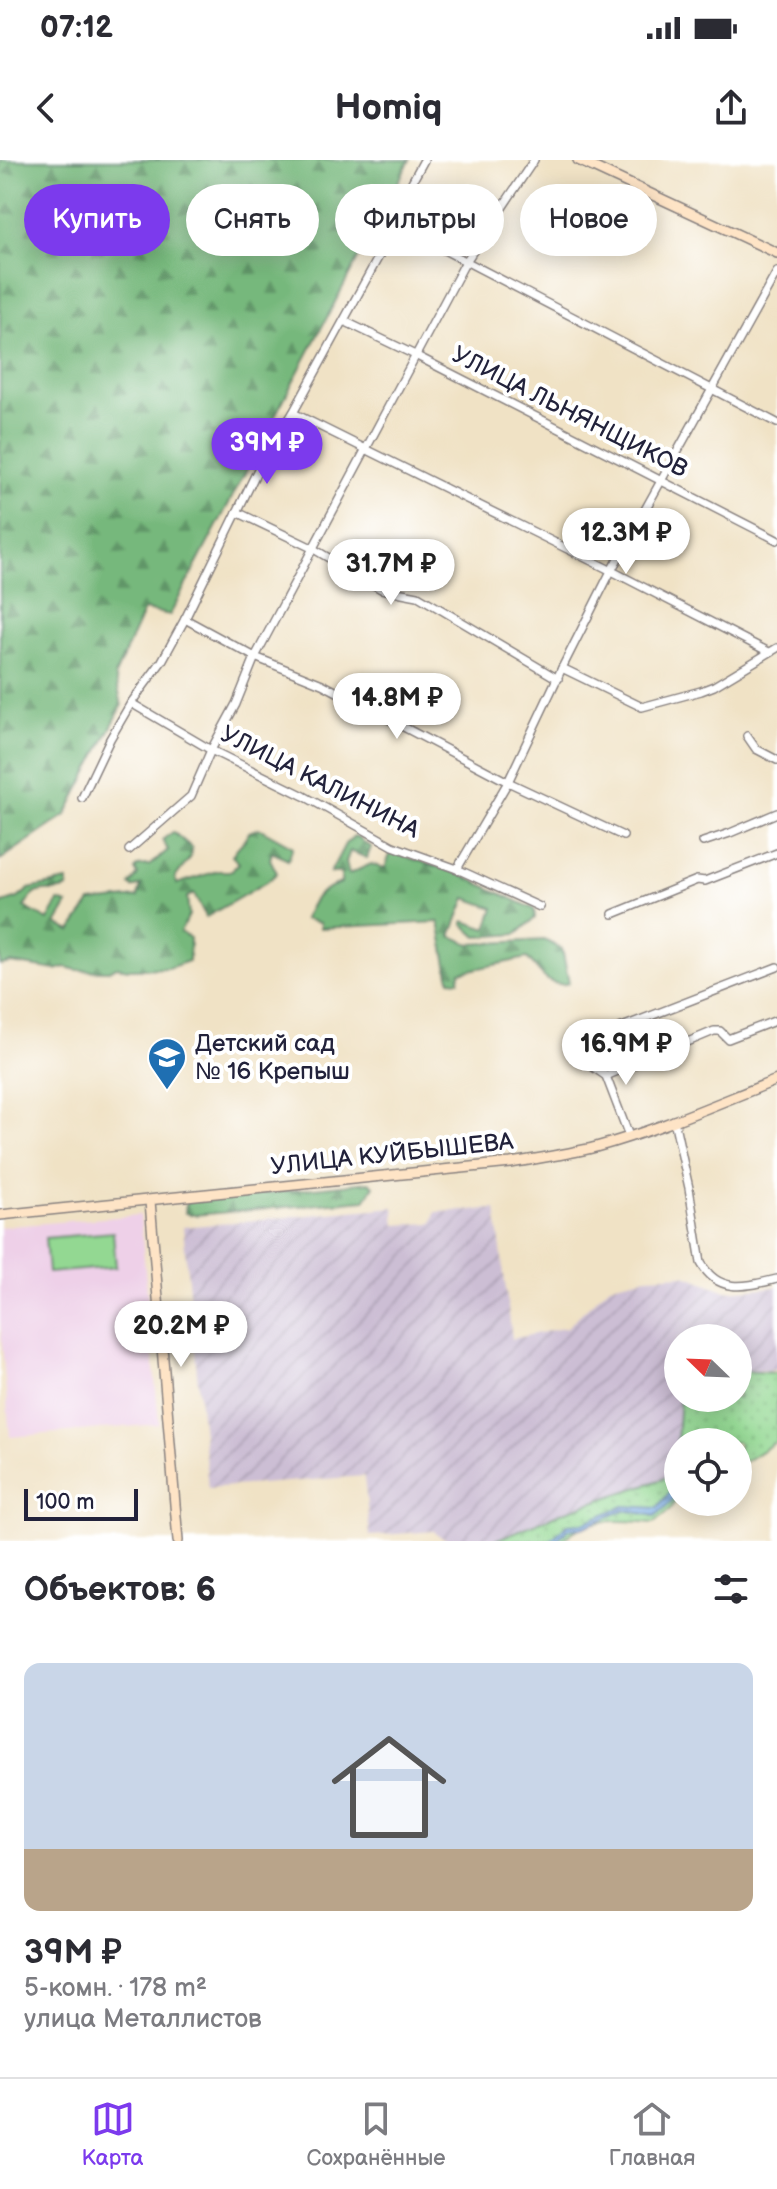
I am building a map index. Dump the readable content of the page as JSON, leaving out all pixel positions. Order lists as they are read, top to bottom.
{
  "streets": {
    "main road": ["УЛИЦА КУЙБЫШЕВА"],
    "street": ["УЛИЦА ЛЬНЯНЩИКОВ", "УЛИЦА КАЛИНИНА"]
  },
  "places": {
    "school or university": ["Детский сад № 16 Крепыш"]
  },
  "scale_bar": "100 m",
  "north": "top left",
  "page": {
    "status": "07:12",
    "header": "Homiq",
    "chip": [
      "Купить",
      "Снять",
      "Фильтры",
      "Новое"
    ],
    "price": [
      "39M ₽",
      "12.3M ₽",
      "31.7M ₽",
      "14.8M ₽",
      "16.9M ₽",
      "20.2M ₽"
    ],
    "scale": "100 m",
    "heading": "Объектов: 6",
    "list": [
      {
        "name": "39M ₽",
        "note": "5-комн. · 178 m² · улица Металлистов"
      }
    ],
    "tabs": ["Карта", "Сохранённые", "Главная"]
  }
}
